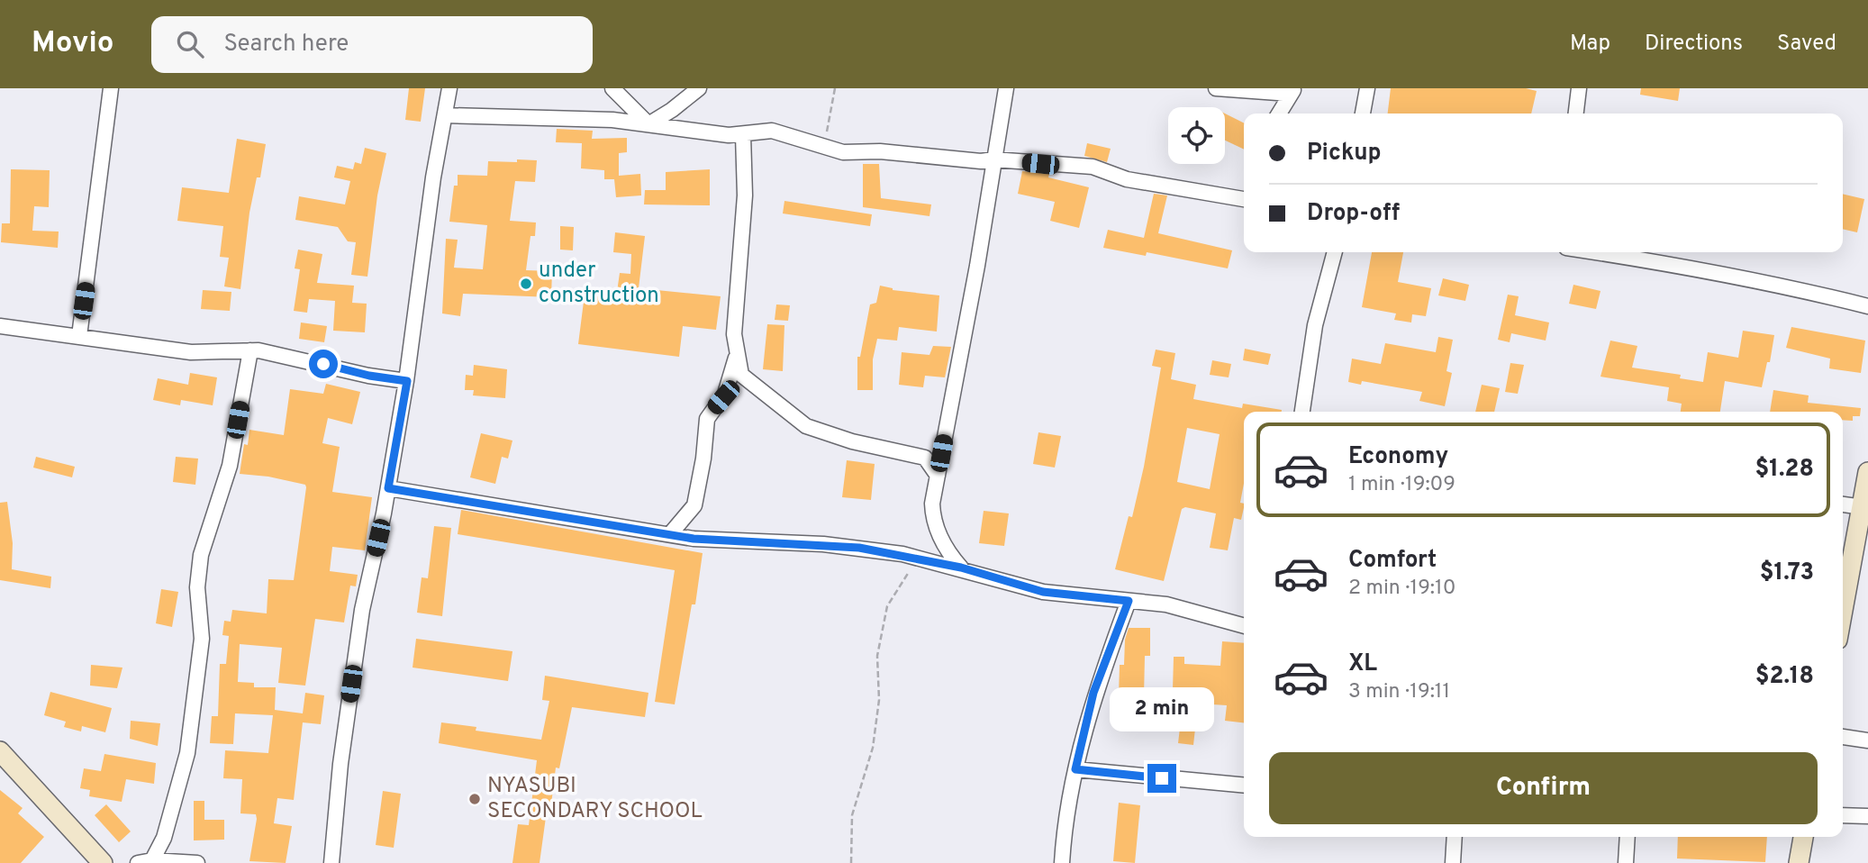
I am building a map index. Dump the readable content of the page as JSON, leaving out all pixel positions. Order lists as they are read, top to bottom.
{
  "places": ["under construction", "NYASUBI SECONDARY SCHOOL"],
  "page": {
    "header": "Movio",
    "search": "Search here",
    "nav": ["Map", "Directions", "Saved"],
    "banner": ["Pickup", "Drop-off"],
    "list": [
      {
        "name": "Economy",
        "note": "1 min · 19:09",
        "value": "$1.28"
      },
      {
        "name": "Comfort",
        "note": "2 min · 19:10",
        "value": "$1.73"
      },
      {
        "name": "XL",
        "note": "3 min · 19:11",
        "value": "$2.18"
      }
    ],
    "bubble": "2 min",
    "buttons": "Confirm"
  }
}
